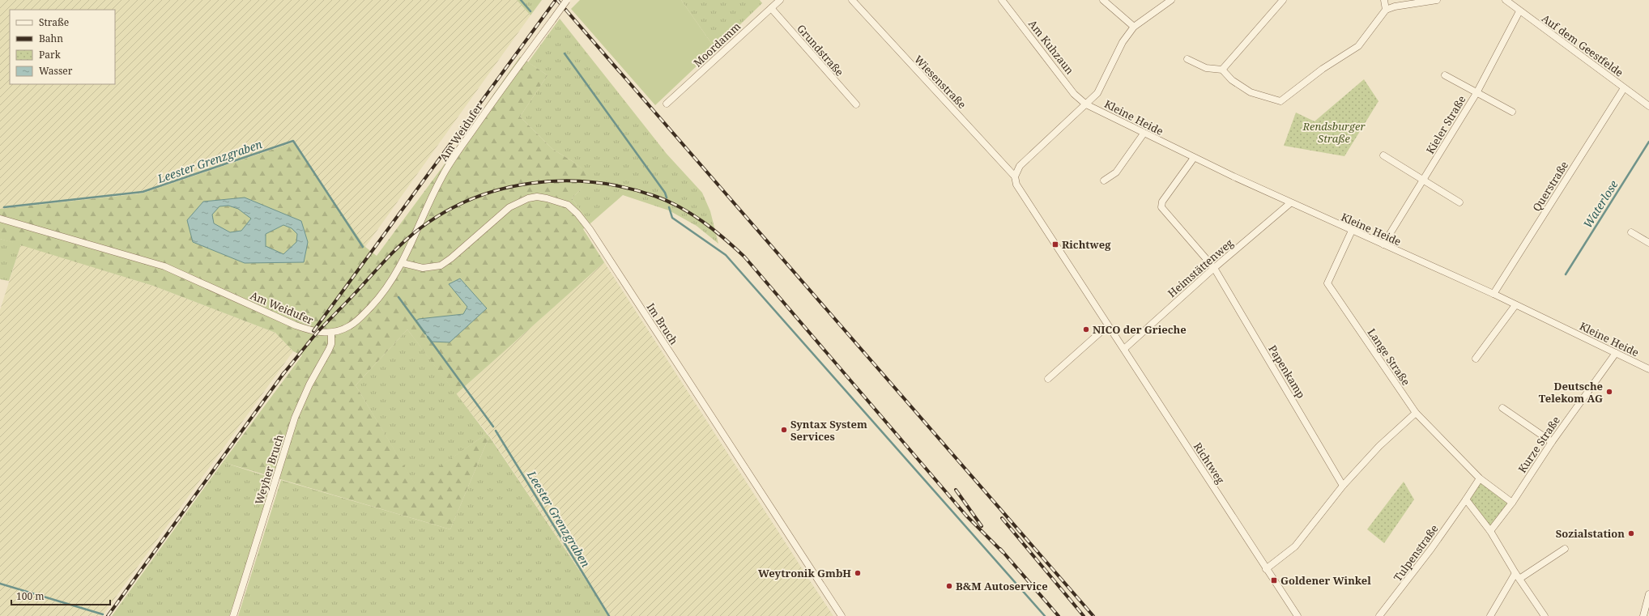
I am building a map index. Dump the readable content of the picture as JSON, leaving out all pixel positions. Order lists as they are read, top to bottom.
{
  "streets": {
    "street": [
      "Moordamm",
      "Auf dem Geestfelde",
      "Am Kuhzaun",
      "Grundstraße",
      "Wiesenstraße",
      "Kleine Heide",
      "Kieler Straße",
      "Am Weidufer",
      "Querstraße",
      "Heimstättenweg",
      "Im Bruch",
      "Lange Straße",
      "Papenkamp",
      "Kurze Straße",
      "Richtweg",
      "Weyher Bruch",
      "Tulpenstraße"
    ]
  },
  "crossings": [
    ["Moordamm", "Grundstraße"],
    ["Auf dem Geestfelde", "Kieler Straße"],
    ["Auf dem Geestfelde", "Querstraße"],
    ["Am Kuhzaun", "Kleine Heide"],
    ["Wiesenstraße", "Richtweg"],
    ["Kleine Heide", "Kieler Straße"],
    ["Kleine Heide", "Querstraße"],
    ["Kleine Heide", "Heimstättenweg"],
    ["Kleine Heide", "Lange Straße"],
    ["Kleine Heide", "Papenkamp"],
    ["Kleine Heide", "Kurze Straße"],
    ["Am Weidufer", "Im Bruch"],
    ["Am Weidufer", "Weyher Bruch"],
    ["Heimstättenweg", "Papenkamp"],
    ["Heimstättenweg", "Richtweg"],
    ["Lange Straße", "Kurze Straße"]
  ],
  "water": ["Leester Grenzgraben", "Waterlose"],
  "parks": ["Rendsburger Straße"],
  "places": {
    "transit": ["Richtweg", "Goldener Winkel"],
    "other": [
      "NICO der Grieche",
      "Deutsche Telekom AG",
      "Syntax System Services",
      "Sozialstation",
      "Weytronik GmbH",
      "B&M Autoservice"
    ]
  },
  "legend": [
    "Straße",
    "Bahn",
    "Park",
    "Wasser"
  ],
  "scale_bar": "100 m"
}
